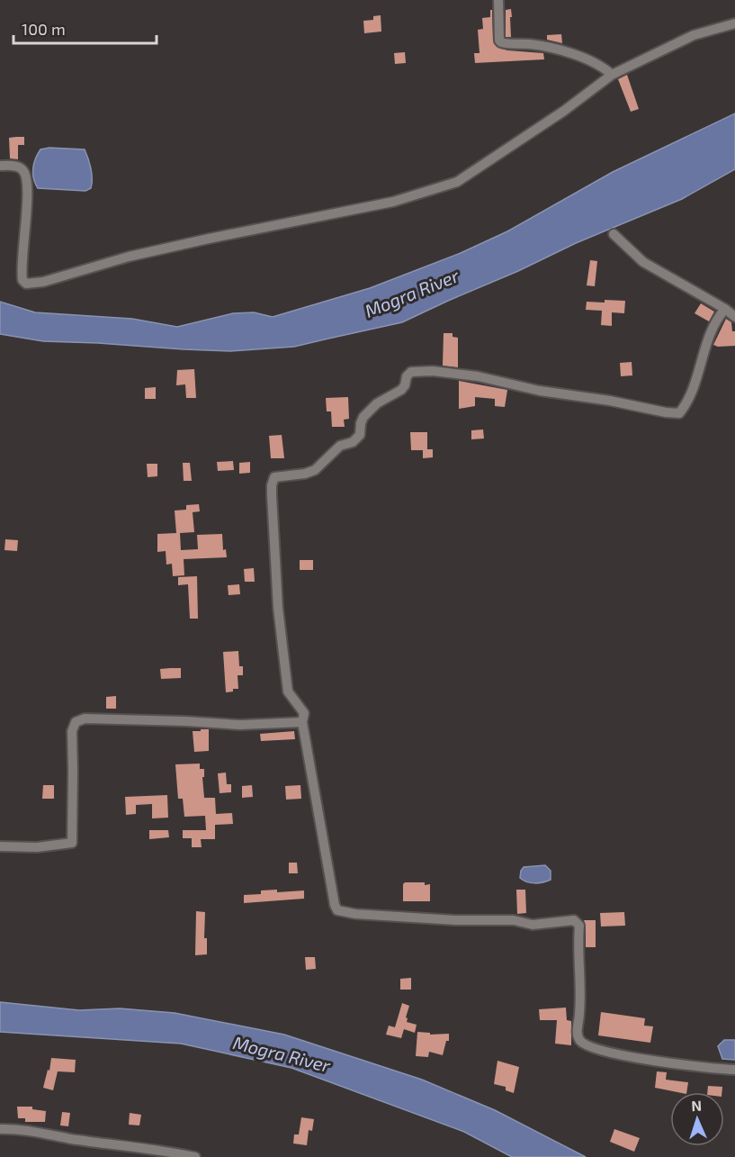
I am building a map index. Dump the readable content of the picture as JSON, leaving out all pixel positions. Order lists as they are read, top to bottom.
{
  "water": ["Mogra River"],
  "scale_bar": "100 m",
  "north": "top"
}
